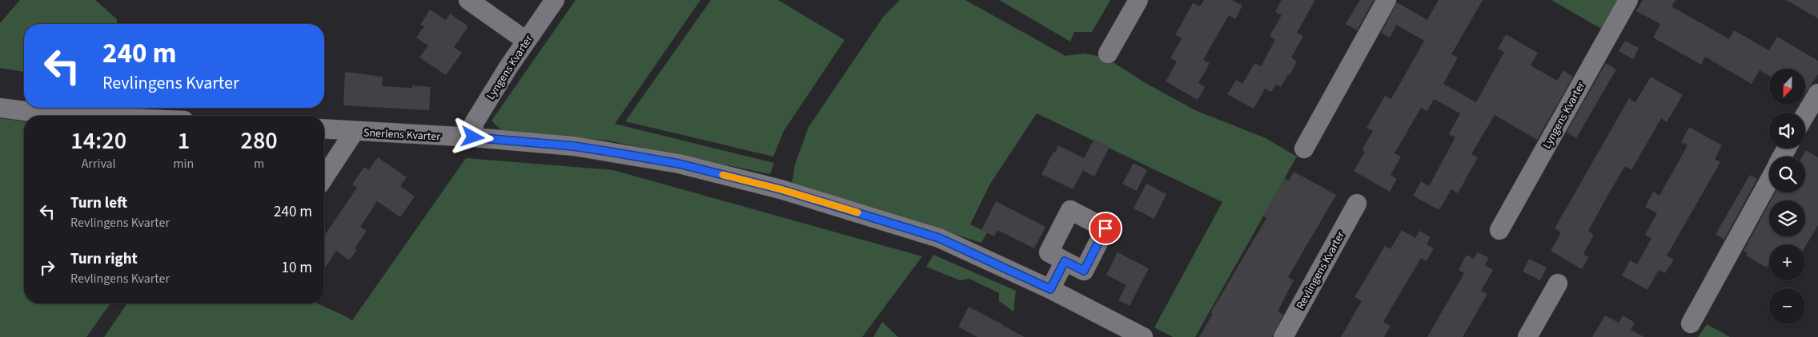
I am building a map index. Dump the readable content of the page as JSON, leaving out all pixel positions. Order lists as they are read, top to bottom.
{
  "streets": {
    "street": ["Lyngens Kvarter", "Snerlens Kvarter", "Revlingens Kvarter"]
  },
  "crossings": [
    ["Lyngens Kvarter", "Snerlens Kvarter"]
  ],
  "north": "bottom",
  "page": {
    "turn": ["240 m", "Revlingens Kvarter"],
    "map_buttons": ["+", "−"],
    "eta": [
      "14:20",
      "Arrival",
      "1",
      "min",
      "280",
      "m"
    ],
    "list": [
      {
        "name": "Turn left",
        "note": "Revlingens Kvarter",
        "value": "240 m"
      },
      {
        "name": "Turn right",
        "note": "Revlingens Kvarter",
        "value": "10 m"
      }
    ]
  }
}
